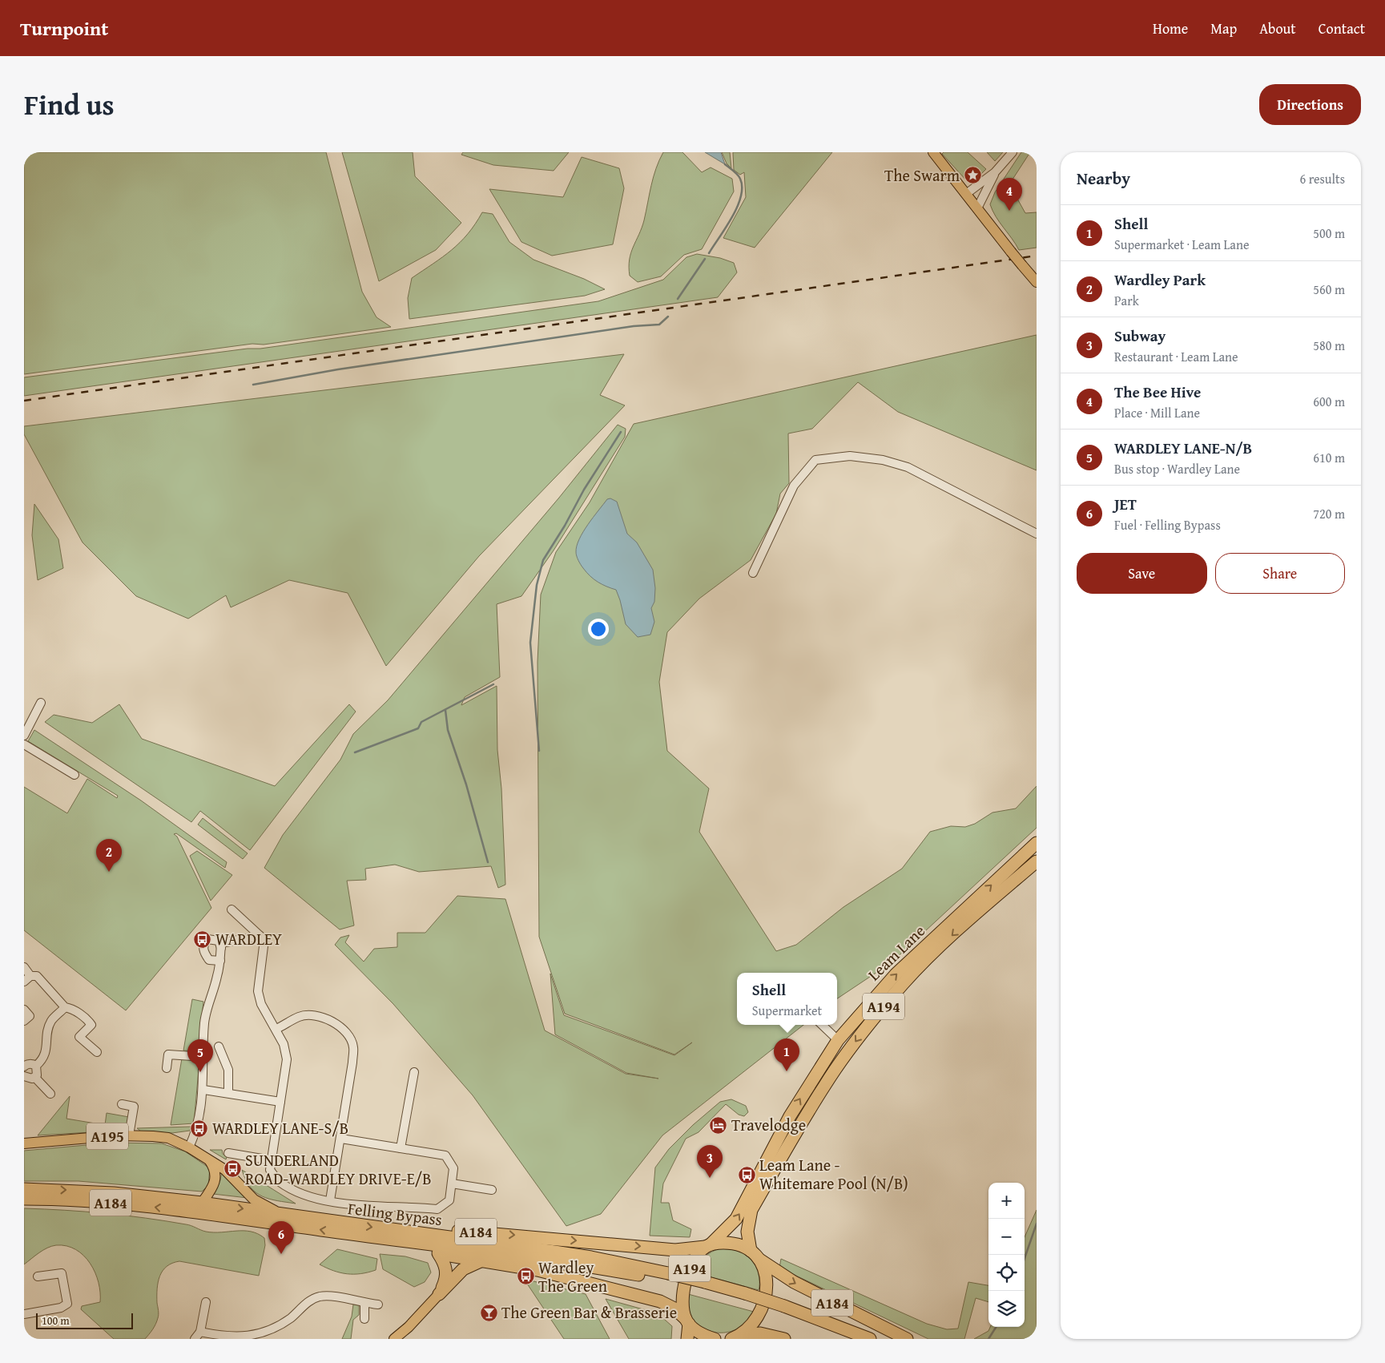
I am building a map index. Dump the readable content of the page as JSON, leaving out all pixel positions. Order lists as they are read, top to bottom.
{
  "streets": {
    "highway": [
      "Leam Lane",
      "A194",
      "A184",
      "Felling Bypass"
    ],
    "main road": ["A195"]
  },
  "crossings": [
    ["Leam Lane", "A194"],
    ["Leam Lane", "A184"],
    ["A194", "A184"],
    ["A195", "Felling Bypass"],
    ["A184", "Felling Bypass"]
  ],
  "places": {
    "place": ["The Swarm"],
    "bus stop": [
      "WARDLEY",
      "WARDLEY LANE-S/B",
      "SUNDERLAND ROAD-WARDLEY DRIVE-E/B",
      "Leam Lane - Whitemare Pool (N/B)",
      "Wardley The Green"
    ],
    "hotel": ["Travelodge"],
    "bar": ["The Green Bar & Brasserie"]
  },
  "scale_bar": "100 m",
  "page": {
    "header": "Turnpoint",
    "nav": [
      "Home",
      "Map",
      "About",
      "Contact"
    ],
    "title": "Find us",
    "buttons": [
      "Directions",
      ["Save", "Share"]
    ],
    "heading": ["Nearby", "6 results"],
    "pins": [
      "4",
      "2",
      "1",
      "5",
      "3",
      "6"
    ],
    "list": [
      {
        "mark": "1",
        "name": "Shell",
        "note": "Supermarket · Leam Lane",
        "value": "500 m"
      },
      {
        "mark": "2",
        "name": "Wardley Park",
        "note": "Park",
        "value": "560 m"
      },
      {
        "mark": "3",
        "name": "Subway",
        "note": "Restaurant · Leam Lane",
        "value": "580 m"
      },
      {
        "mark": "4",
        "name": "The Bee Hive",
        "note": "Place · Mill Lane",
        "value": "600 m"
      },
      {
        "mark": "5",
        "name": "WARDLEY LANE-N/B",
        "note": "Bus stop · Wardley Lane",
        "value": "610 m"
      },
      {
        "mark": "6",
        "name": "JET",
        "note": "Fuel · Felling Bypass",
        "value": "720 m"
      }
    ],
    "popup": ["Shell", "Supermarket"],
    "map_buttons": ["+", "−"],
    "scale": "100 m"
  }
}
